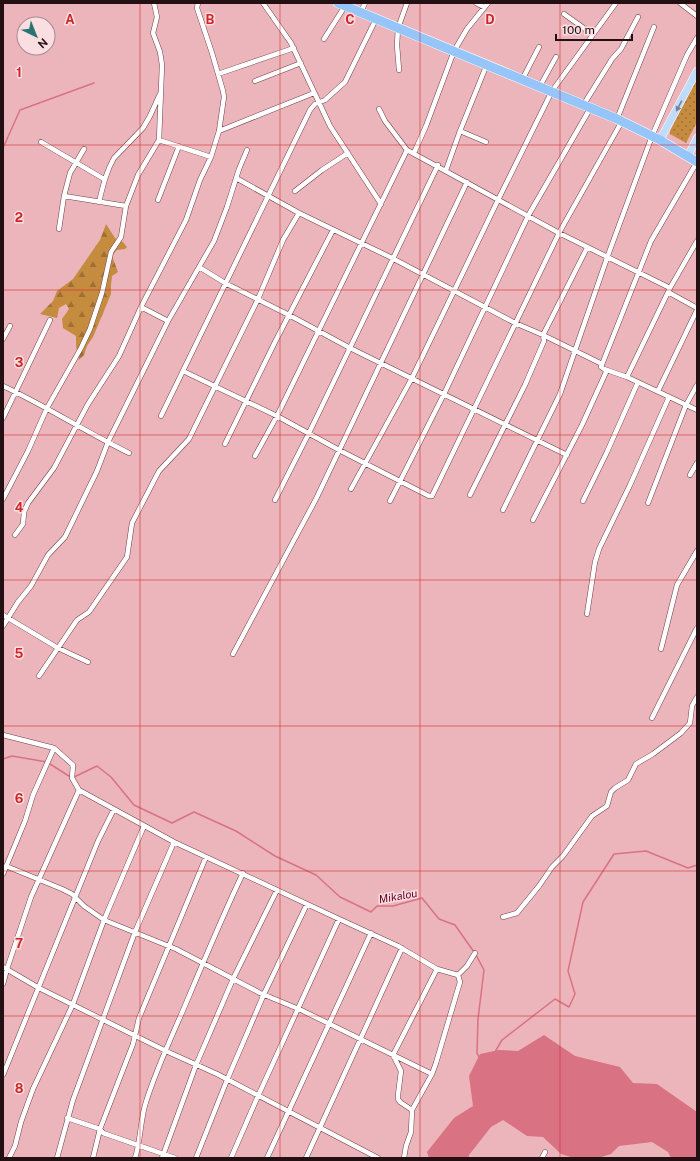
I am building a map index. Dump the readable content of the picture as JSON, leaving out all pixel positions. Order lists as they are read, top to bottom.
{
  "water": ["Mikalou"],
  "scale_bar": "100 m",
  "north": "bottom right",
  "grid": {
    "columns": [
      "A",
      "B",
      "C",
      "D"
    ],
    "rows": [
      "1",
      "2",
      "3",
      "4",
      "5",
      "6",
      "7",
      "8"
    ]
  }
}
